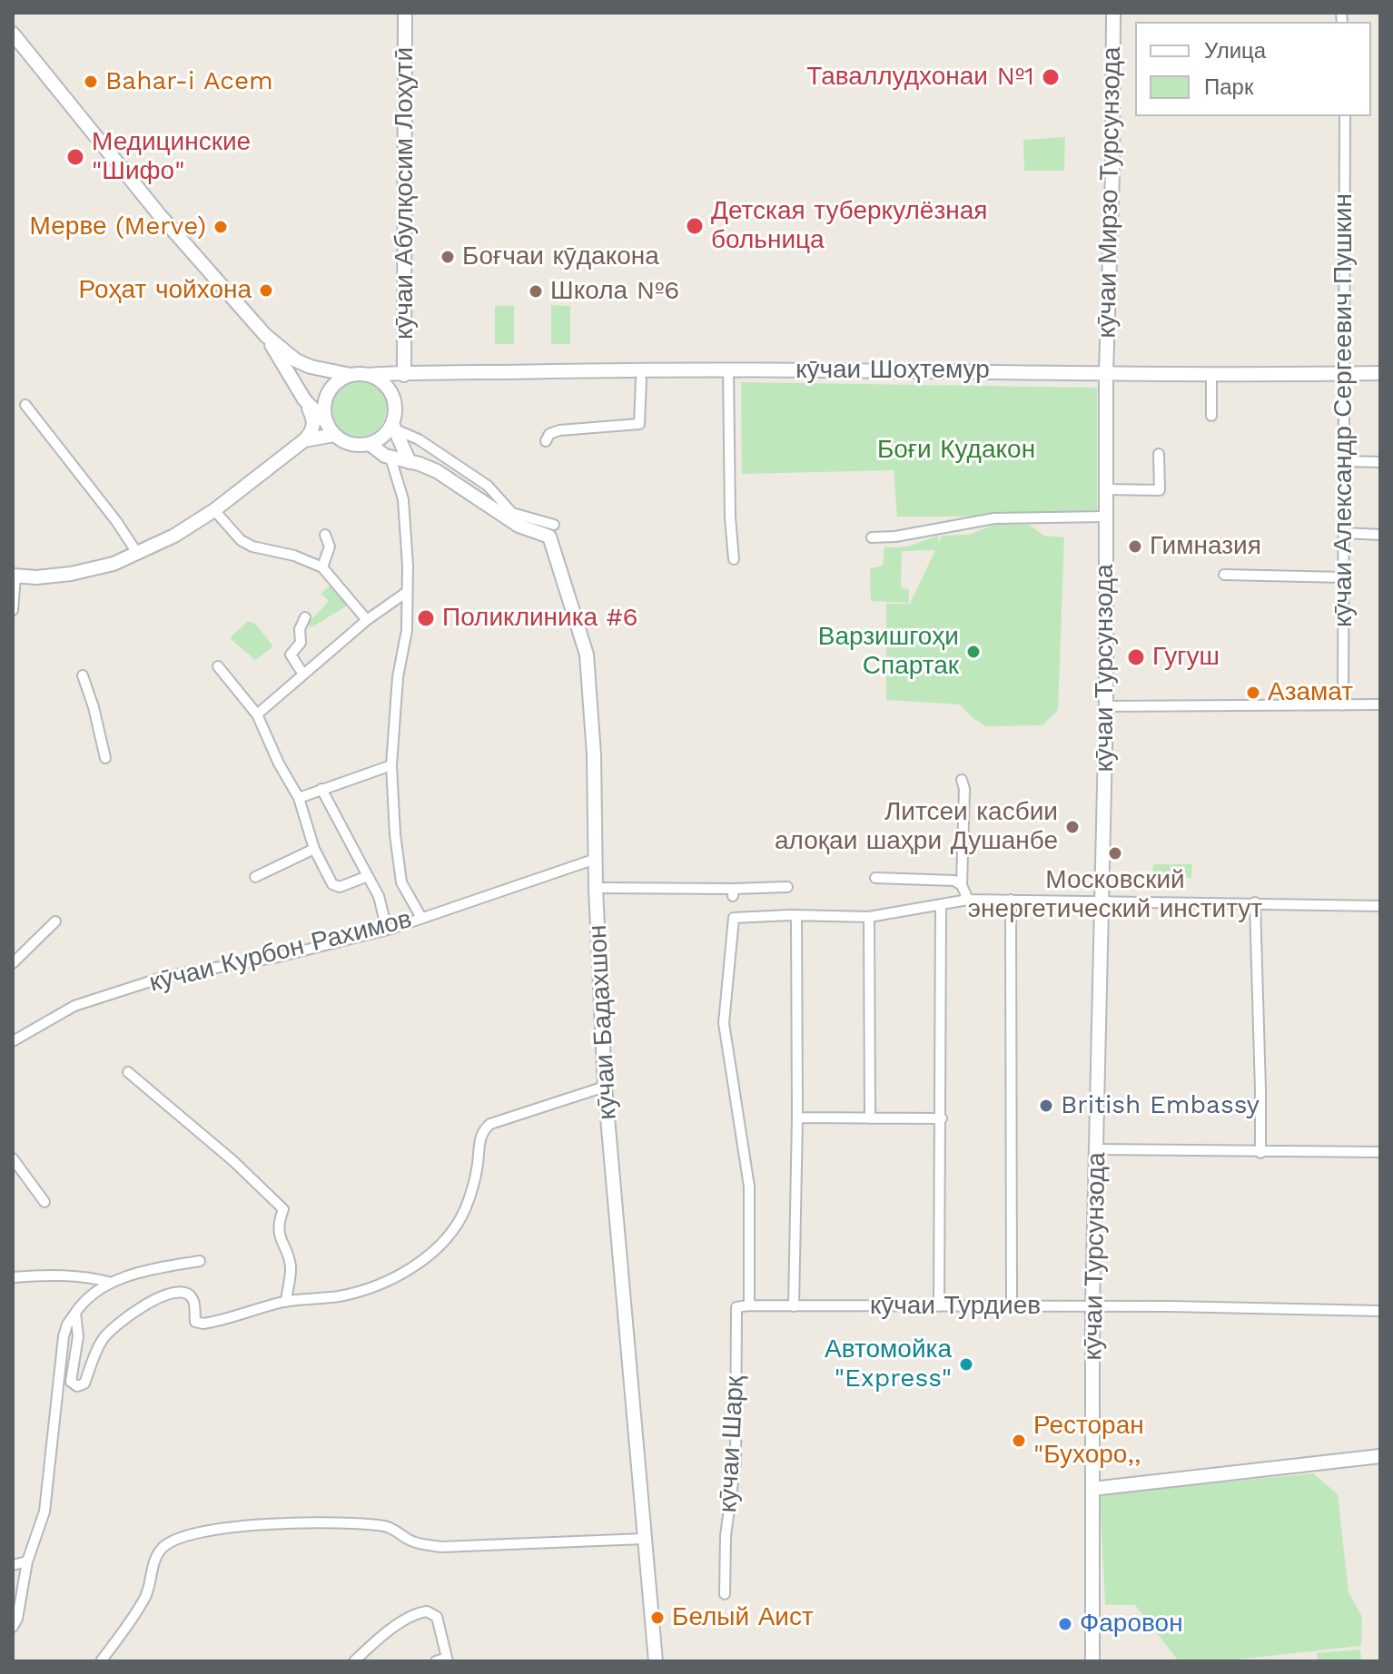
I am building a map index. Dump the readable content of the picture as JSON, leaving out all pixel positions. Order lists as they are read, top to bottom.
{
  "streets": {
    "main road": [
      "кӯчаи Мирзо Турсунзода",
      "кӯчаи Абулқосим Лоҳутӣ",
      "кӯчаи Шоҳтемур",
      "кӯчаи Турсунзода",
      "кӯчаи Бадахшон"
    ],
    "street": [
      "кӯчаи Александр Сергеевич Пушкин",
      "кӯчаи Курбон Рахимов",
      "кӯчаи Турдиев",
      "кӯчаи Шарқ"
    ]
  },
  "crossings": [
    ["кӯчаи Мирзо Турсунзода", "кӯчаи Шоҳтемур"],
    ["кӯчаи Мирзо Турсунзода", "кӯчаи Турсунзода"],
    ["кӯчаи Абулқосим Лоҳутӣ", "кӯчаи Шоҳтемур"],
    ["кӯчаи Абулқосим Лоҳутӣ", "кӯчаи Бадахшон"],
    ["кӯчаи Шоҳтемур", "кӯчаи Александр Сергеевич Пушкин"],
    ["кӯчаи Шоҳтемур", "кӯчаи Турсунзода"],
    ["кӯчаи Шоҳтемур", "кӯчаи Бадахшон"],
    ["кӯчаи Турсунзода", "кӯчаи Турдиев"],
    ["кӯчаи Курбон Рахимов", "кӯчаи Бадахшон"],
    ["кӯчаи Турдиев", "кӯчаи Шарқ"]
  ],
  "parks": ["Боғи Кудакон"],
  "places": [
    "Таваллудхонаи №1",
    "Bahar-i Acem",
    "Медицинские \"Шифо\"",
    "Детская туберкулёзная больница",
    "Мерве (Merve)",
    "Боғчаи кӯдакона",
    "Роҳат чойхона",
    "Школа №6",
    "Гимназия",
    "Поликлиника #6",
    "Варзишгоҳи Спартак",
    "Гугуш",
    "Азамат",
    "Литсеи касбии алоқаи шаҳри Душанбе",
    "Московский энергетический институт",
    "British Embassy",
    "Автомойка \"Express\"",
    "Ресторан \"Бухоро,,",
    "Белый Аист",
    "Фаровон"
  ],
  "legend": ["Улица", "Парк"]
}
